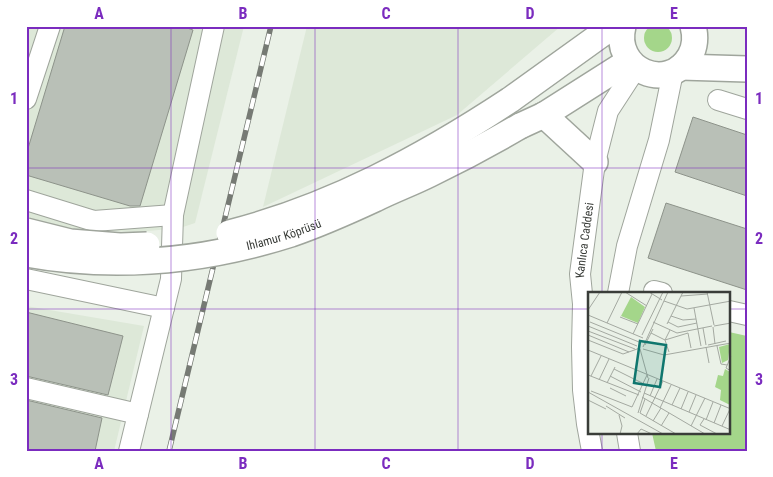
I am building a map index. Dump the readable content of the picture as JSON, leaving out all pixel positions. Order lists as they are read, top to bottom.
{
  "streets": {
    "street": ["Ihlamur Köprüsü", "Kanlıca Caddesi"]
  },
  "crossings": [
    ["Ihlamur Köprüsü", "Kanlıca Caddesi"]
  ],
  "grid": {
    "columns": [
      "A",
      "B",
      "C",
      "D",
      "E"
    ],
    "rows": ["1", "2", "3"]
  }
}
